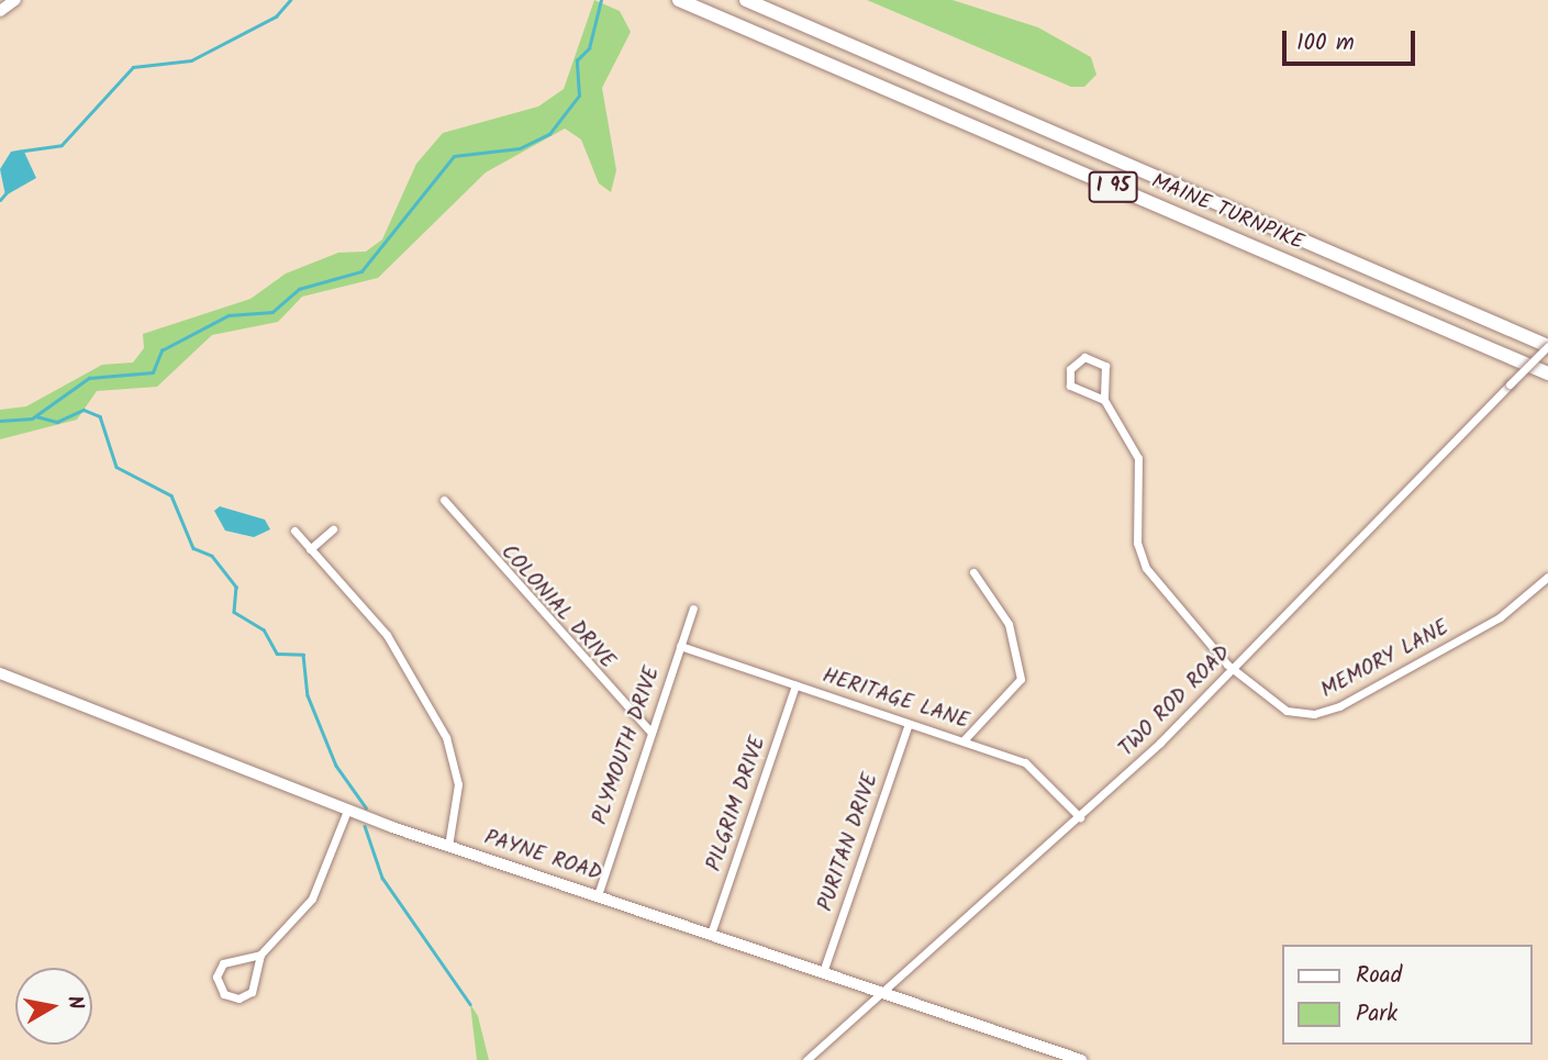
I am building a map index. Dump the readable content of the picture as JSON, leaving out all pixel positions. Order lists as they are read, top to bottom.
{
  "streets": {
    "highway": ["I 95", "MAINE TURNPIKE"],
    "main road": ["PAYNE ROAD"],
    "street": [
      "COLONIAL DRIVE",
      "MEMORY LANE",
      "HERITAGE LANE",
      "TWO ROD ROAD",
      "PLYMOUTH DRIVE",
      "PILGRIM DRIVE",
      "PURITAN DRIVE"
    ]
  },
  "crossings": [
    ["MAINE TURNPIKE", "TWO ROD ROAD"],
    ["COLONIAL DRIVE", "PLYMOUTH DRIVE"],
    ["MEMORY LANE", "TWO ROD ROAD"],
    ["HERITAGE LANE", "TWO ROD ROAD"],
    ["HERITAGE LANE", "PLYMOUTH DRIVE"],
    ["HERITAGE LANE", "PILGRIM DRIVE"],
    ["HERITAGE LANE", "PURITAN DRIVE"],
    ["TWO ROD ROAD", "PAYNE ROAD"],
    ["PLYMOUTH DRIVE", "PAYNE ROAD"],
    ["PILGRIM DRIVE", "PAYNE ROAD"],
    ["PURITAN DRIVE", "PAYNE ROAD"]
  ],
  "legend": ["Road", "Park"],
  "scale_bar": "100 m",
  "north": "right"
}
